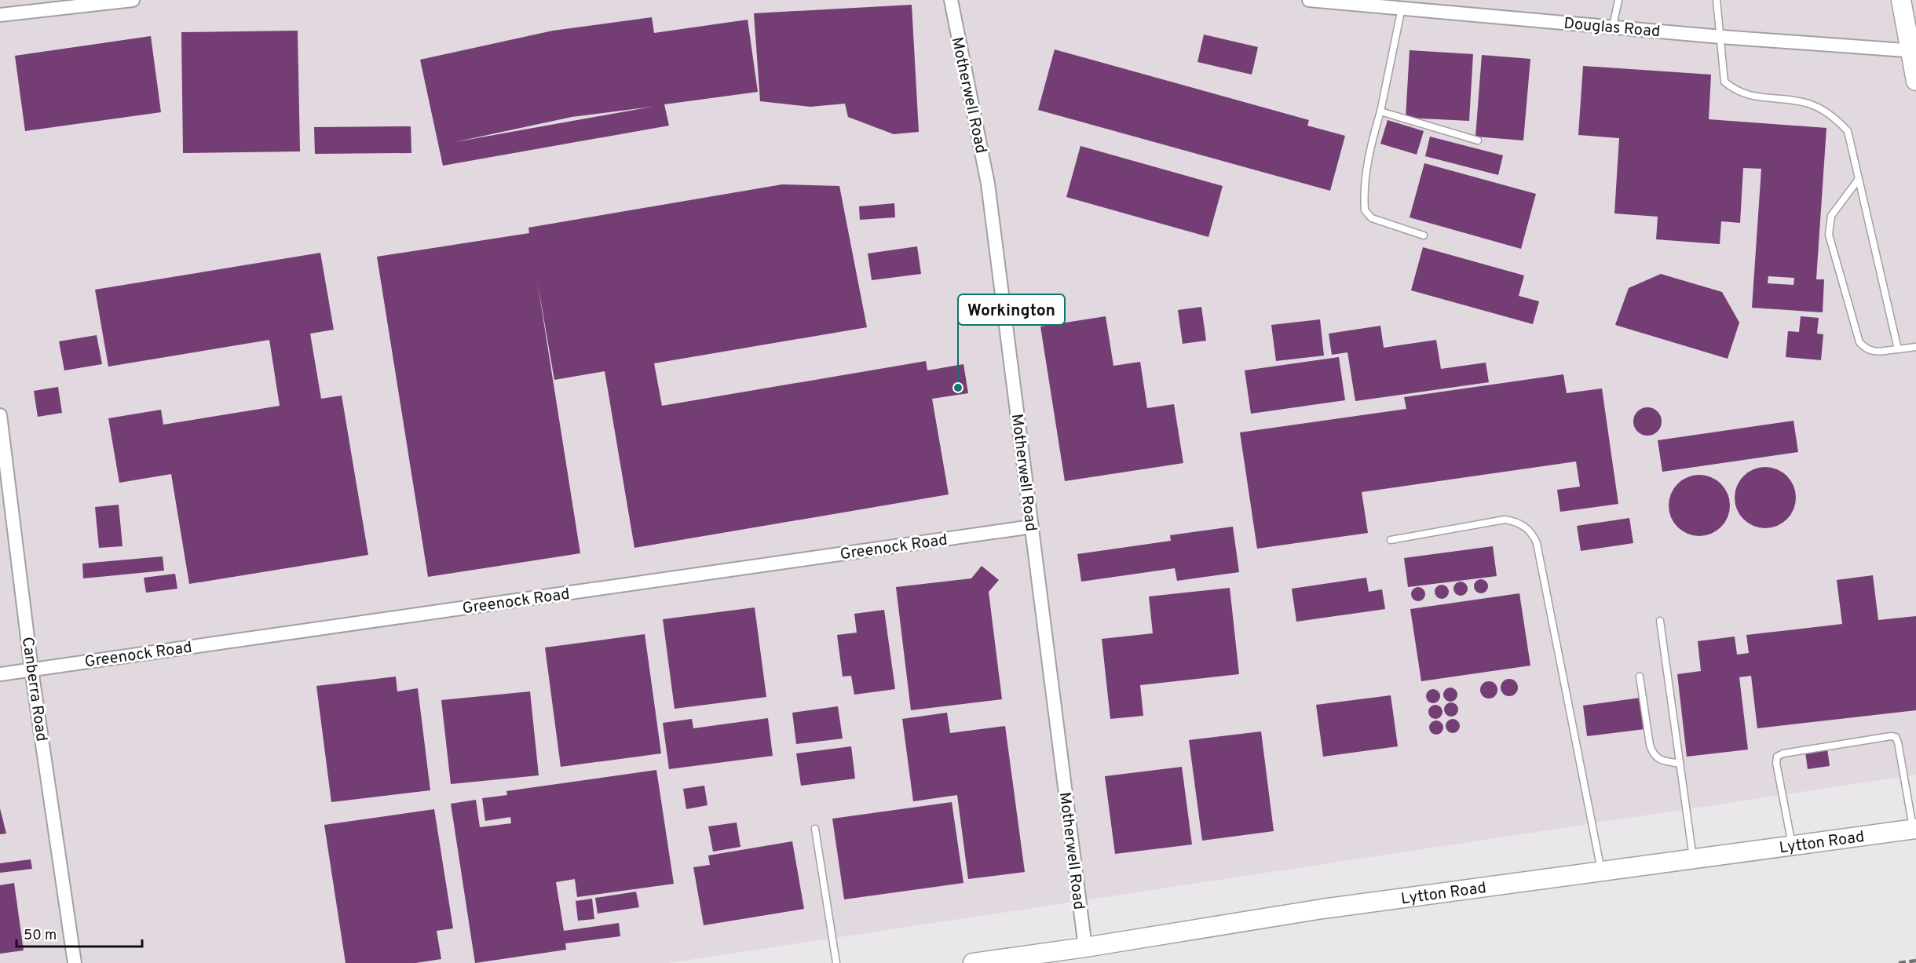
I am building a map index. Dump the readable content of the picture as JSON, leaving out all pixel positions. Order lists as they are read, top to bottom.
{
  "streets": {
    "main road": ["Lytton Road"],
    "street": [
      "Douglas Road",
      "Motherwell Road",
      "Greenock Road",
      "Canberra Road"
    ]
  },
  "crossings": [
    ["Motherwell Road", "Greenock Road"],
    ["Motherwell Road", "Lytton Road"],
    ["Greenock Road", "Canberra Road"]
  ],
  "places": ["Workington"],
  "scale_bar": "50 m"
}
